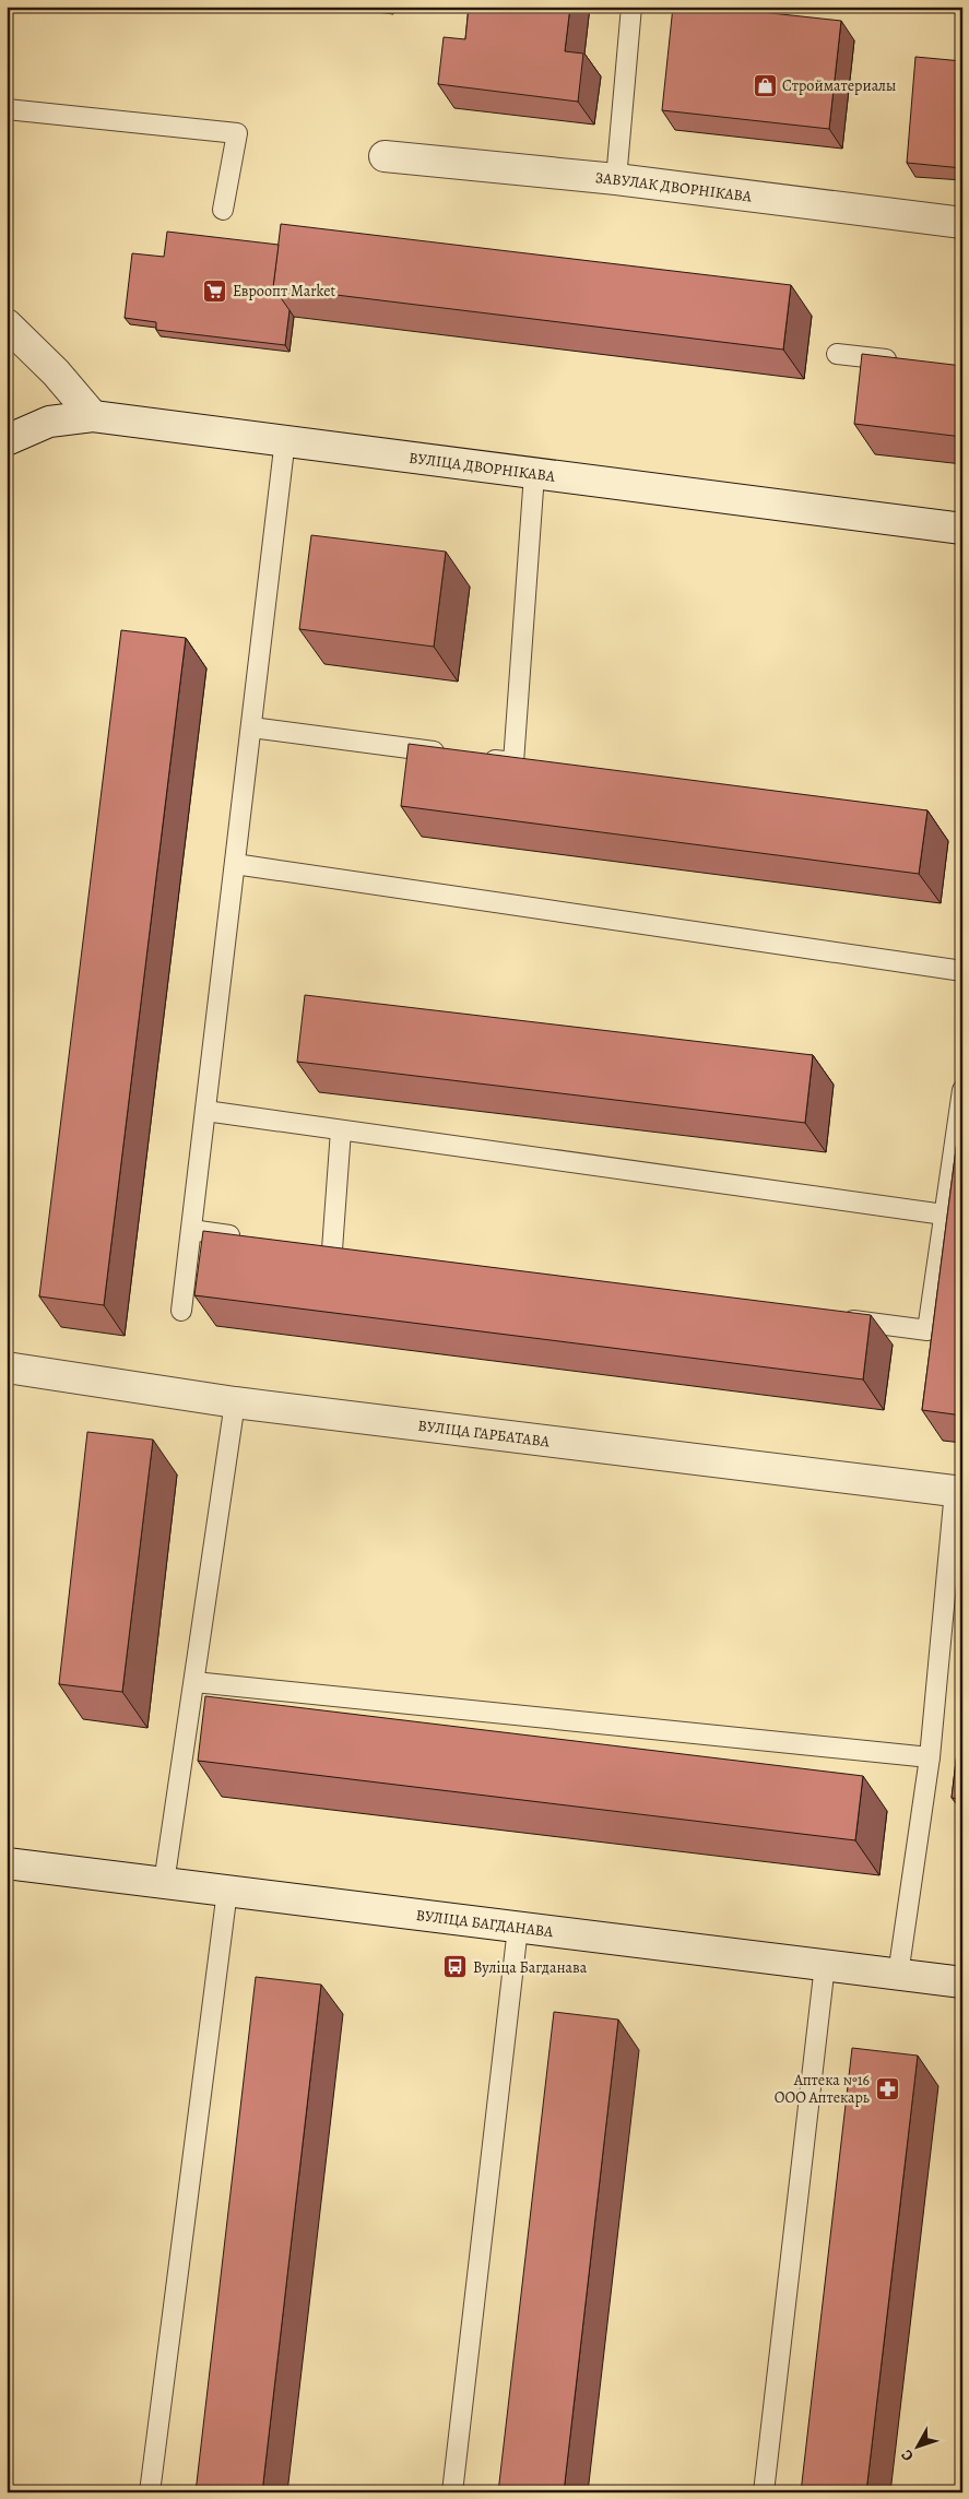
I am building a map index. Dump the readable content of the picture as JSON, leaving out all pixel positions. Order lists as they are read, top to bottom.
{
  "streets": {
    "street": [
      "ЗАВУЛАК ДВОРНІКАВА",
      "ВУЛІЦА ДВОРНІКАВА",
      "ВУЛІЦА ГАРБАТАВА",
      "ВУЛІЦА БАГДАНАВА"
    ]
  },
  "places": {
    "shop": ["Стройматериалы"],
    "supermarket": ["Евроопт Market"],
    "bus stop": ["Вуліца Багданава"],
    "pharmacy": ["Аптека №16 ООО Аптекарь"]
  },
  "north": "bottom left"
}
